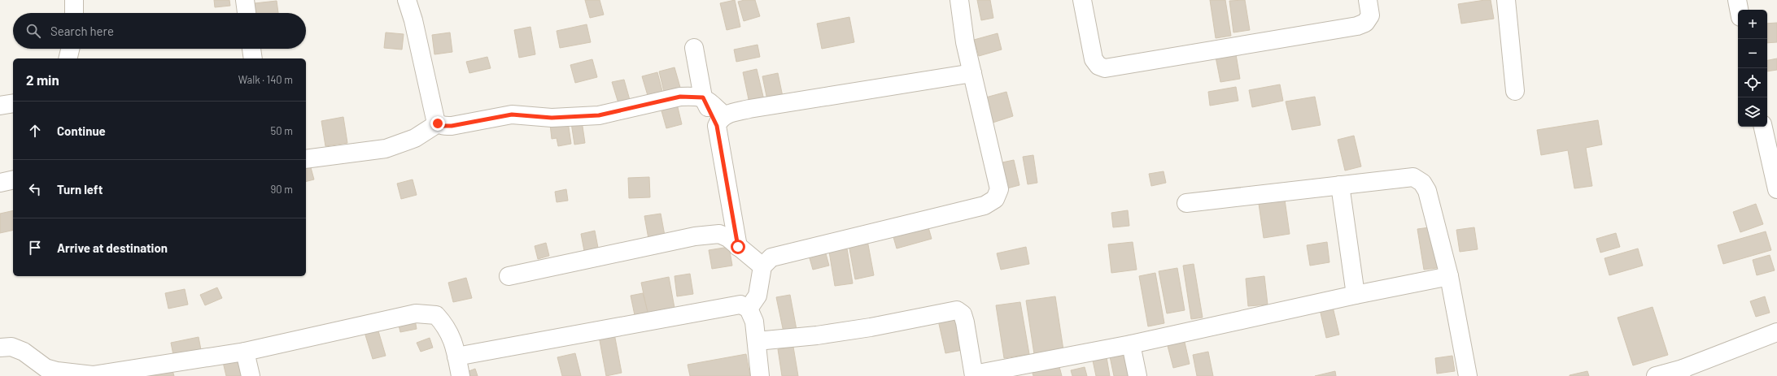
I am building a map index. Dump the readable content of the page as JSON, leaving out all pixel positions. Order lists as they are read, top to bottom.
{
  "page": {
    "map_buttons": ["+", "−"],
    "search": "Search here",
    "heading": ["2 min", "Walk · 140 m"],
    "list": [
      ["Continue", "50 m"],
      ["Turn left", "90 m"],
      "Arrive at destination"
    ]
  }
}
